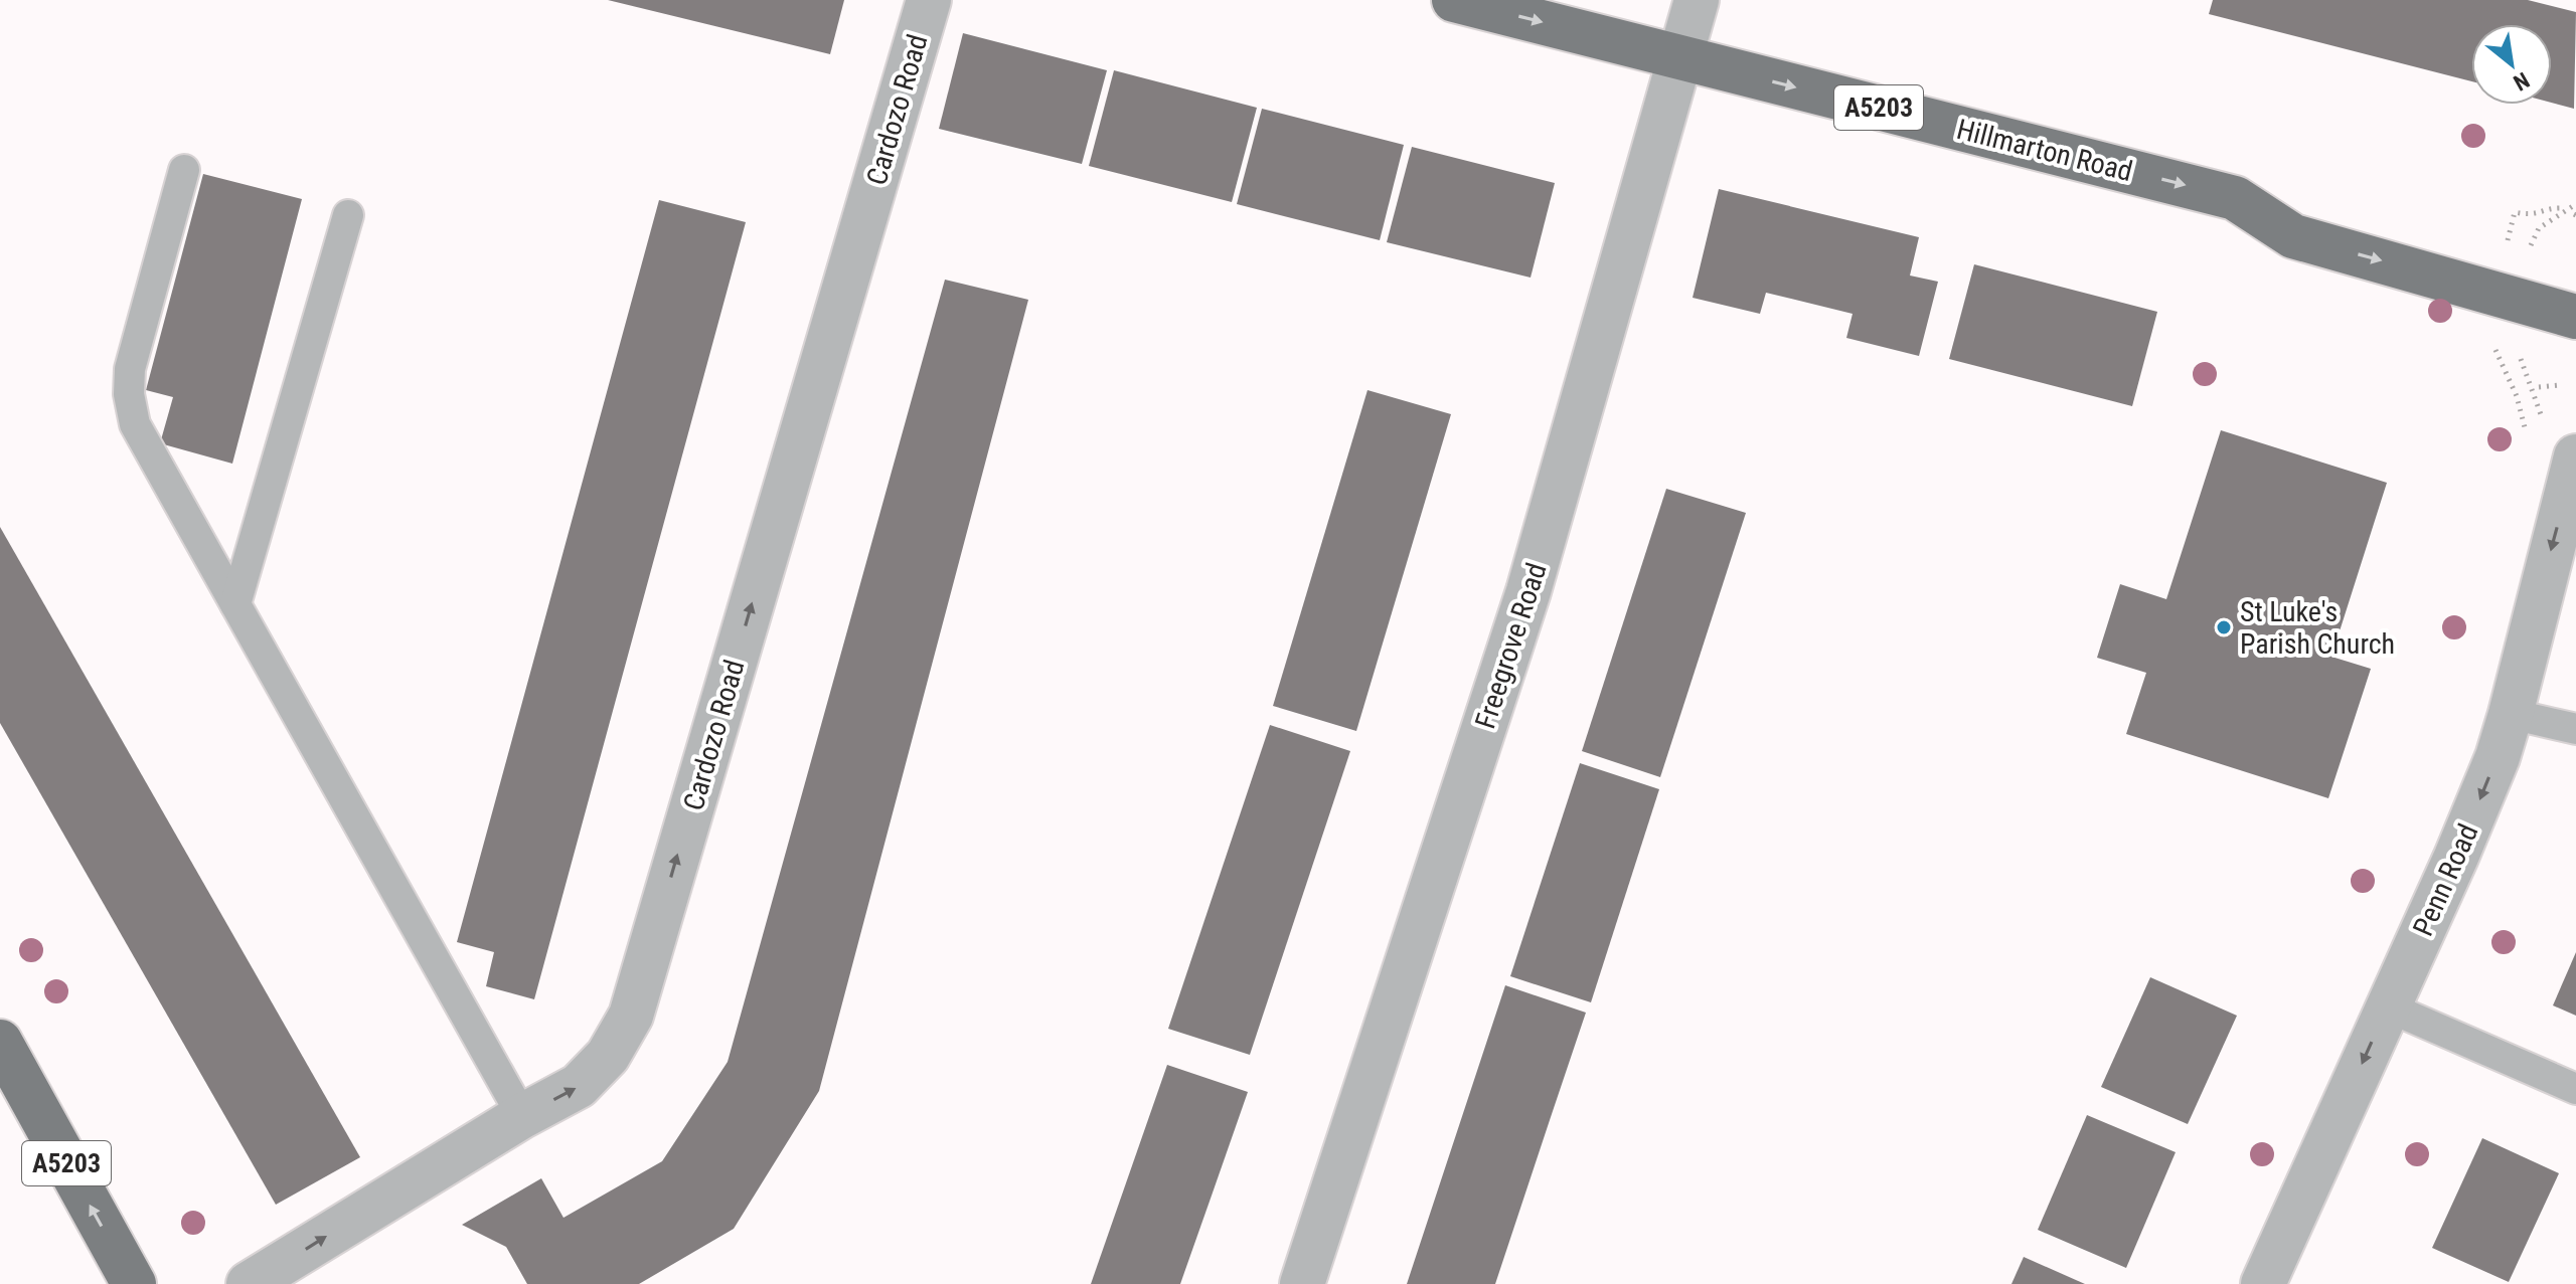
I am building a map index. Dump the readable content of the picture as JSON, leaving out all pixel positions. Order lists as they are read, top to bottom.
{
  "streets": {
    "main road": ["A5203", "Hillmarton Road"],
    "street": ["Cardozo Road", "Freegrove Road", "Penn Road"]
  },
  "crossings": [
    ["Hillmarton Road", "Freegrove Road"]
  ],
  "one_way": ["Cardozo Road", "Hillmarton Road", "Penn Road"],
  "places": ["St Luke's Parish Church"],
  "north": "bottom right"
}
